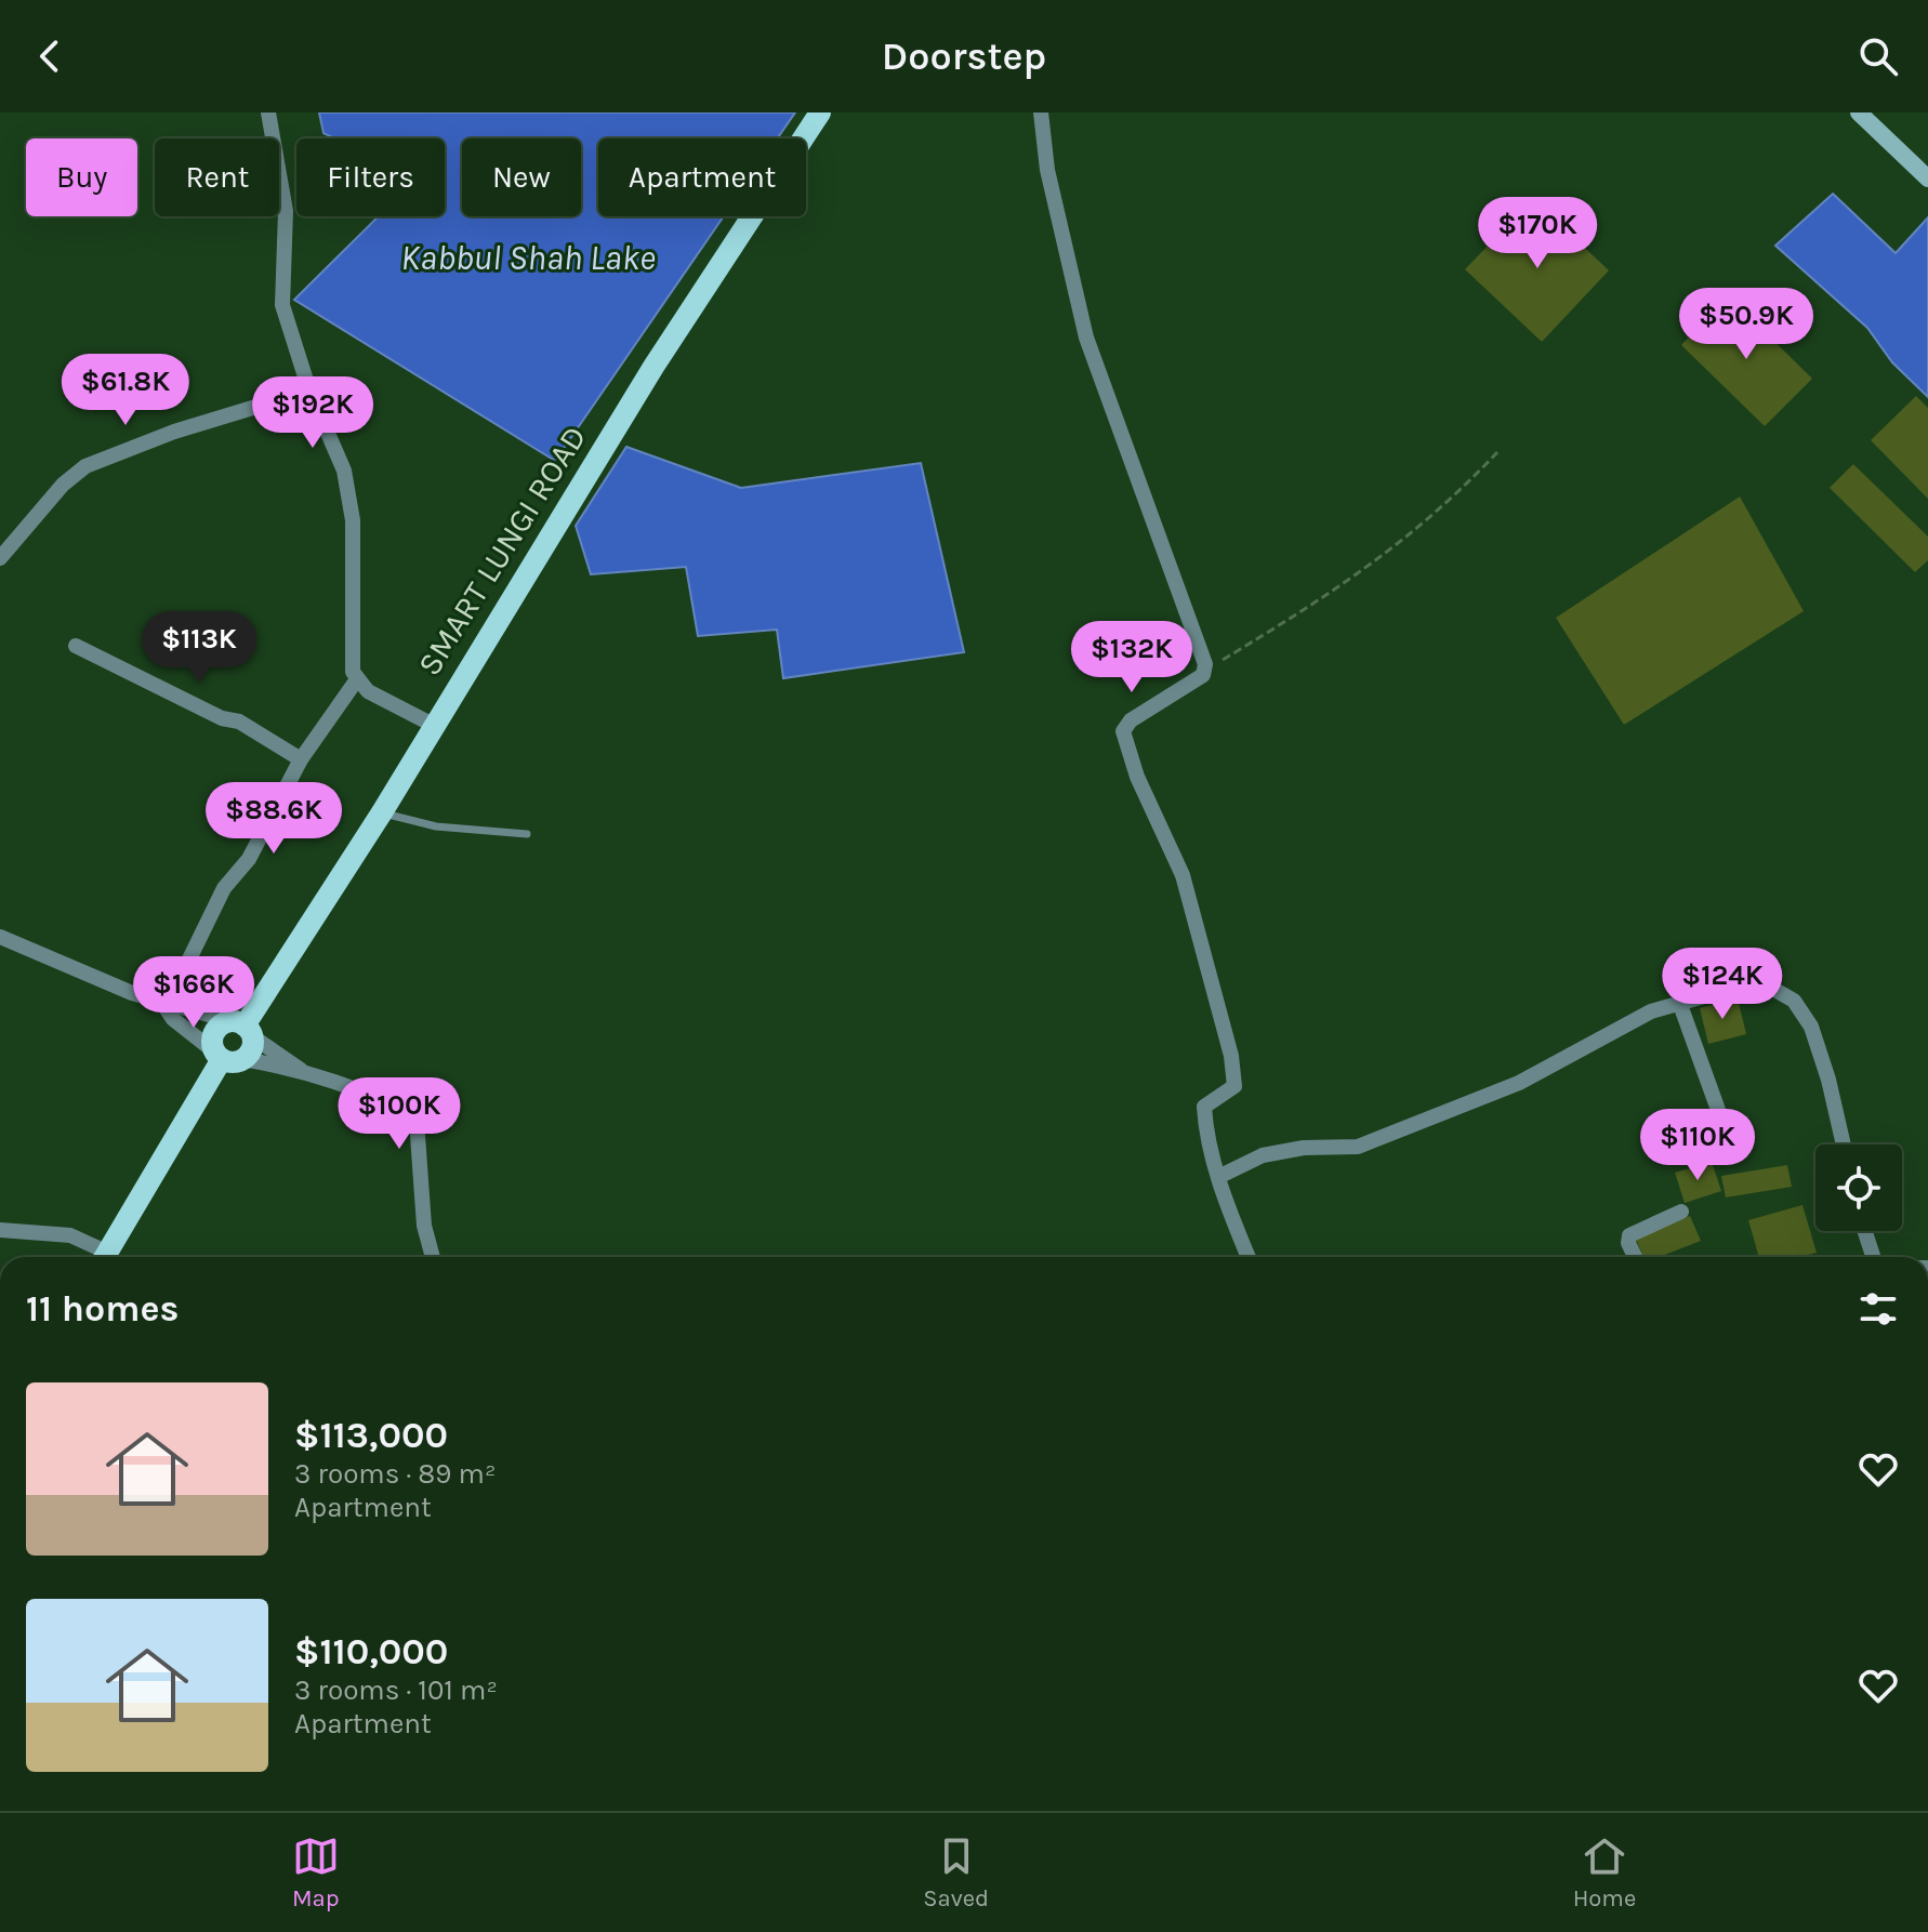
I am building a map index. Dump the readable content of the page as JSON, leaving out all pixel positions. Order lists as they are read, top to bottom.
{
  "streets": {
    "main road": ["SMART LUNGI ROAD"]
  },
  "water": ["Kabbul Shah Lake"],
  "page": {
    "header": "Doorstep",
    "chip": [
      "Buy",
      "Rent",
      "Filters",
      "New",
      "Apartment"
    ],
    "price": [
      "$170K",
      "$50.9K",
      "$61.8K",
      "$192K",
      "$113K",
      "$132K",
      "$88.6K",
      "$124K",
      "$166K",
      "$100K",
      "$110K"
    ],
    "heading": "11 homes",
    "list": [
      {
        "name": "$113,000",
        "note": "3 rooms · 89 m² · Apartment"
      },
      {
        "name": "$110,000",
        "note": "3 rooms · 101 m² · Apartment"
      }
    ],
    "tabs": ["Map", "Saved", "Home"]
  }
}
